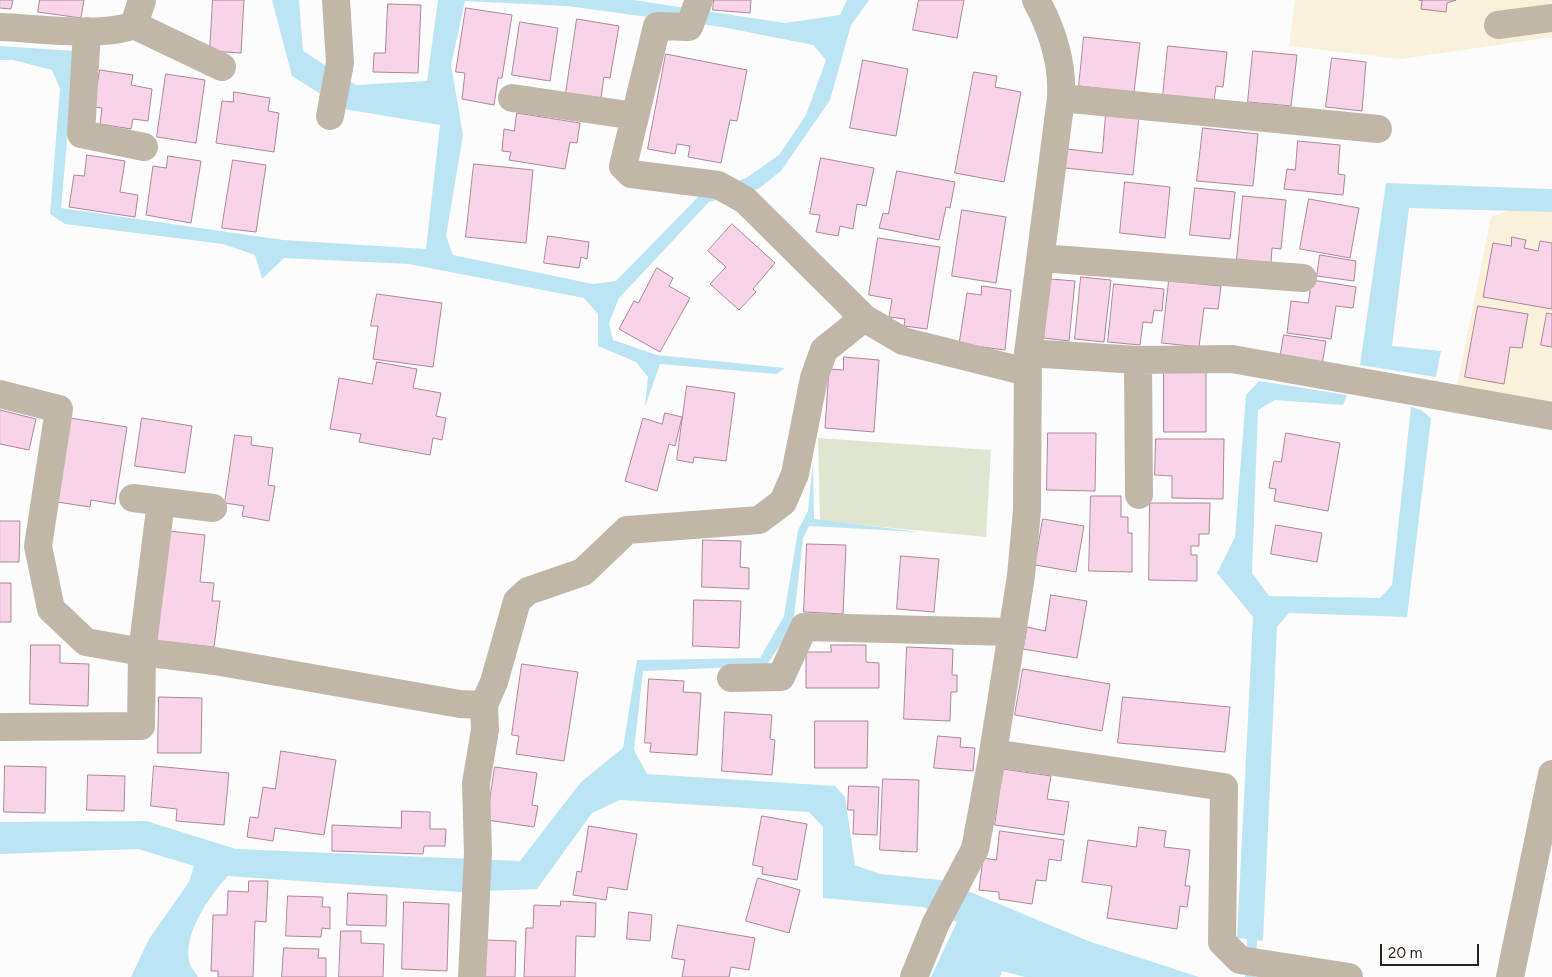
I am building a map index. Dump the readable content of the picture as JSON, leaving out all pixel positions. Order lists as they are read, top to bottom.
{
  "scale_bar": "20 m"
}
